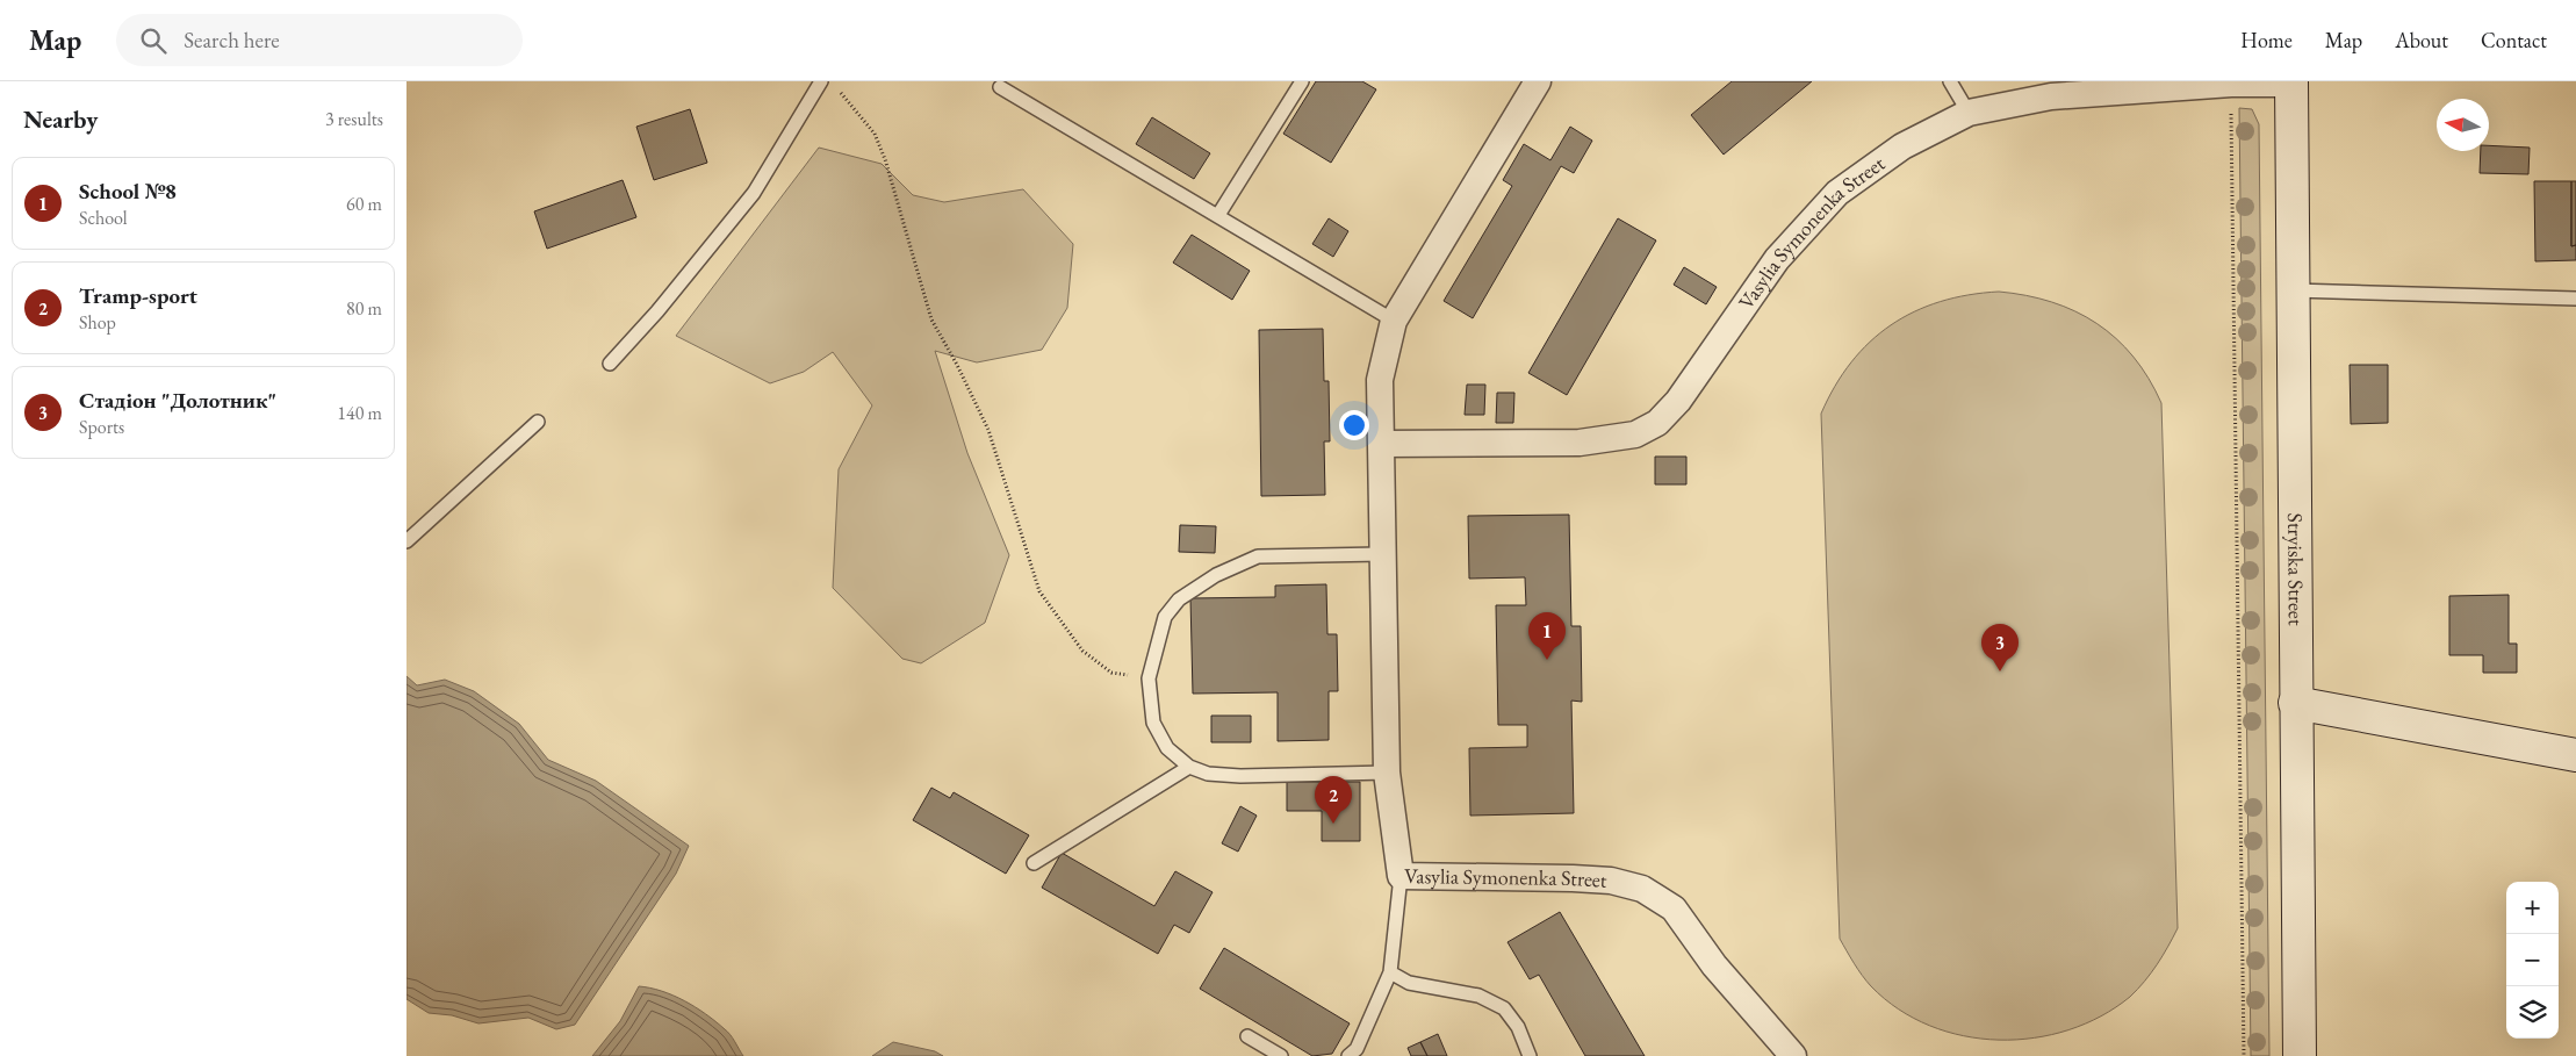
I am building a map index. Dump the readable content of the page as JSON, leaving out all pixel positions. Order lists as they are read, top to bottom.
{
  "streets": {
    "main road": ["Stryiska Street"],
    "street": ["Vasylia Symonenka Street"]
  },
  "crossings": [
    ["Vasylia Symonenka Street", "Stryiska Street"]
  ],
  "north": "left",
  "page": {
    "header": "Map",
    "search": "Search here",
    "nav": [
      "Home",
      "Map",
      "About",
      "Contact"
    ],
    "heading": ["Nearby", "3 results"],
    "list": [
      {
        "mark": "1",
        "name": "School №8",
        "note": "School",
        "value": "60 m"
      },
      {
        "mark": "2",
        "name": "Tramp-sport",
        "note": "Shop",
        "value": "80 m"
      },
      {
        "mark": "3",
        "name": "Стадіон \"Долотник\"",
        "note": "Sports",
        "value": "140 m"
      }
    ],
    "pins": ["1", "3", "2"],
    "map_buttons": ["+", "−"]
  }
}
